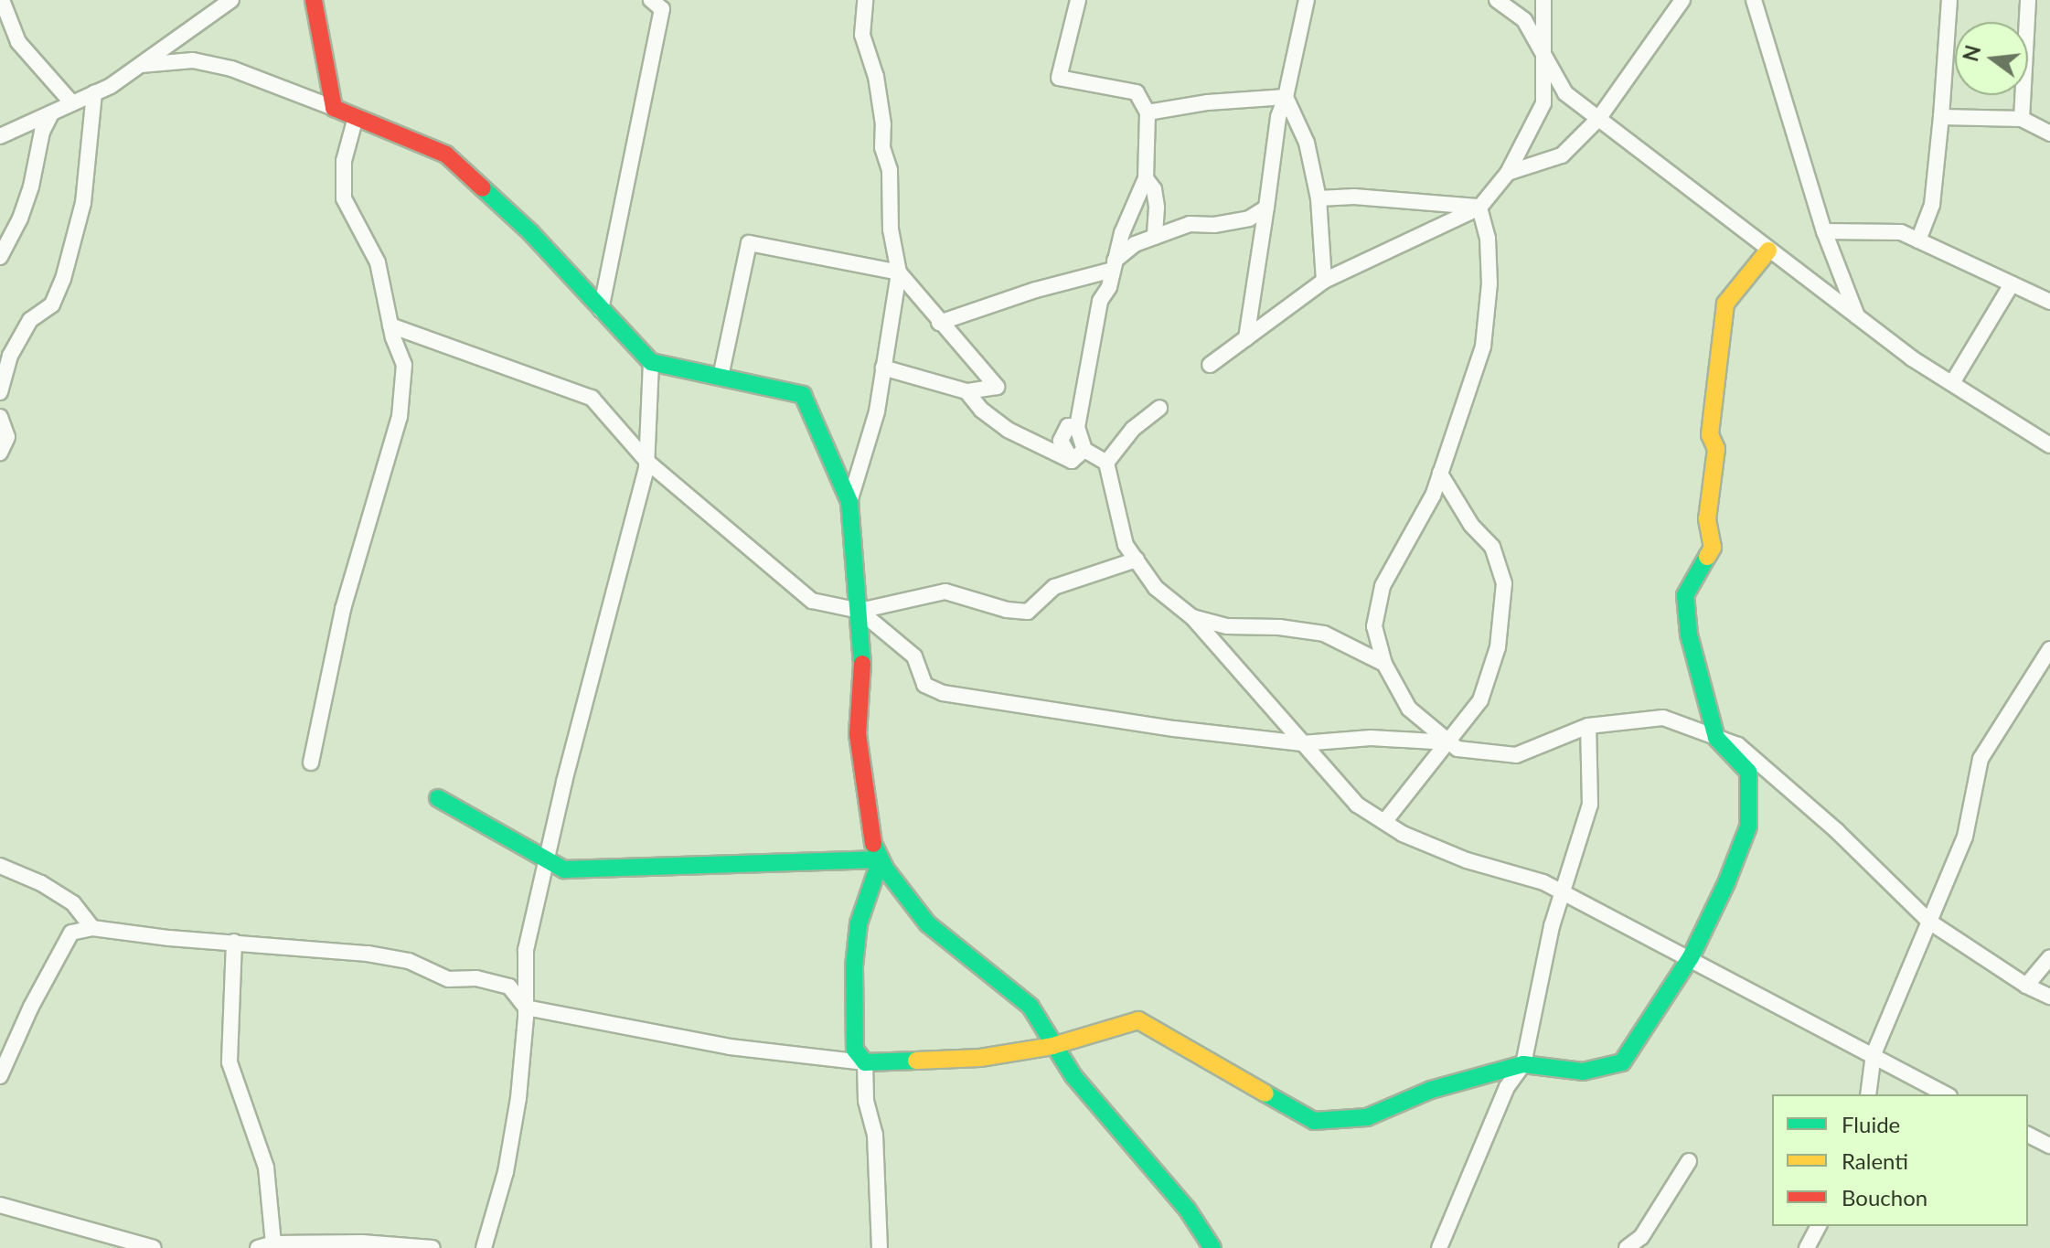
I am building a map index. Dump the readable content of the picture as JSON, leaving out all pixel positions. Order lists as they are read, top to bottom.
{
  "legend": ["Fluide", "Ralenti", "Bouchon"],
  "north": "left"
}
